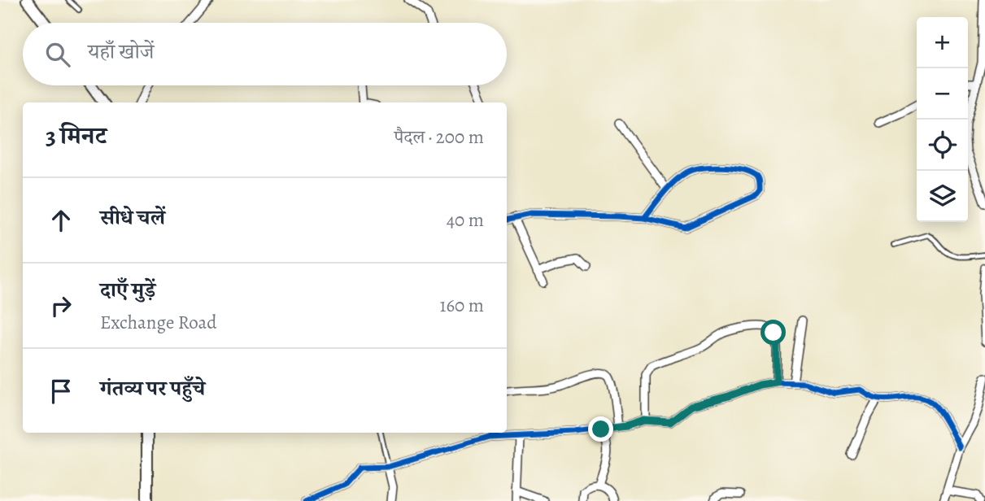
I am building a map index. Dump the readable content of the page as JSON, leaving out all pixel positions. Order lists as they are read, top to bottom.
{
  "page": {
    "map_buttons": ["+", "−"],
    "search": "यहाँ खोजें",
    "heading": ["3 मिनट", "पैदल · 200 m"],
    "list": [
      ["सीधे चलें", "40 m"],
      ["दाएँ मुड़ें", "Exchange Road", "160 m"],
      "गंतव्य पर पहुँचे"
    ]
  }
}
